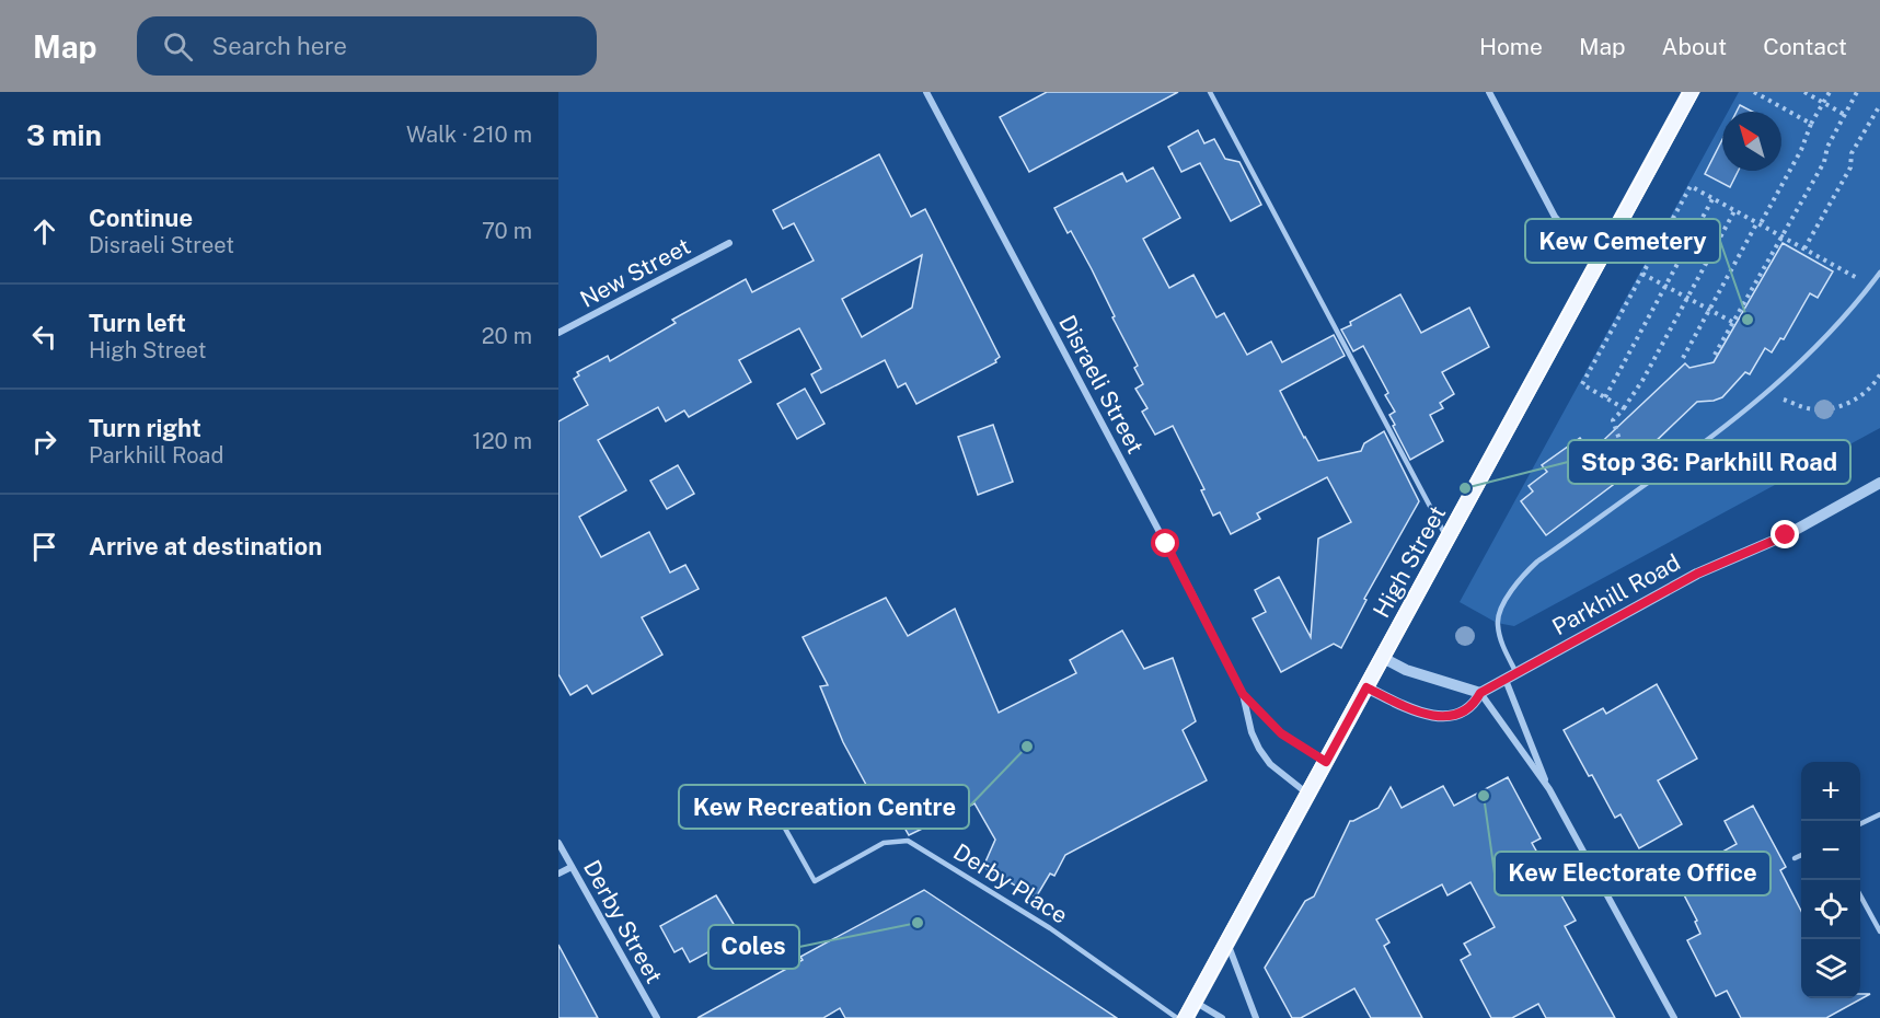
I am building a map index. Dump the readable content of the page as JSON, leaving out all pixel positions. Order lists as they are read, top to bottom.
{
  "streets": {
    "main road": ["High Street"],
    "street": [
      "New Street",
      "Disraeli Street",
      "Parkhill Road",
      "Derby Street"
    ],
    "lane": ["Derby Place"]
  },
  "crossings": [
    ["Disraeli Street", "High Street"],
    ["High Street", "Parkhill Road"]
  ],
  "places": [
    "Kew Cemetery",
    "Stop 36: Parkhill Road",
    "Kew Recreation Centre",
    "Kew Electorate Office",
    "Coles"
  ],
  "north": "top left",
  "page": {
    "header": "Map",
    "search": "Search here",
    "nav": [
      "Home",
      "Map",
      "About",
      "Contact"
    ],
    "heading": ["3 min", "Walk · 210 m"],
    "list": [
      ["Continue", "Disraeli Street", "70 m"],
      ["Turn left", "High Street", "20 m"],
      ["Turn right", "Parkhill Road", "120 m"],
      "Arrive at destination"
    ],
    "map_buttons": ["+", "−"]
  }
}
